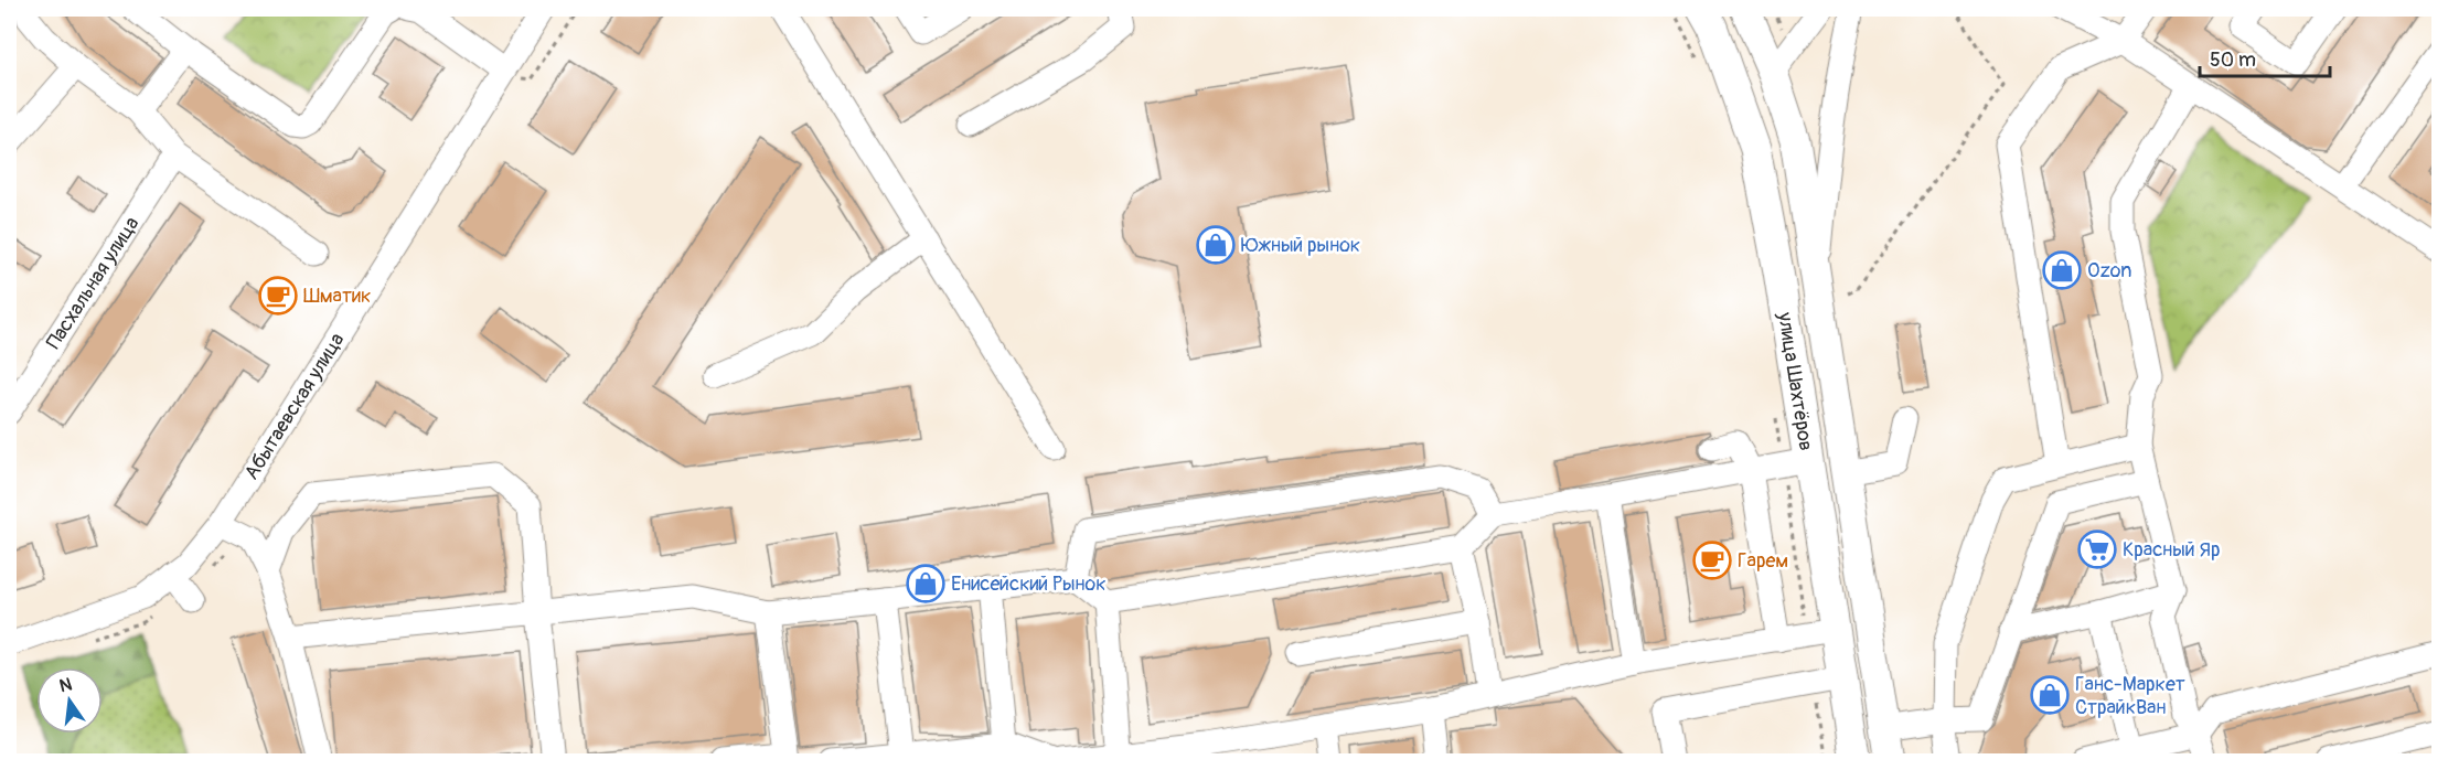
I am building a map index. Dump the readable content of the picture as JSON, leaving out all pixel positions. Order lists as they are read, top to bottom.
{
  "streets": {
    "main road": ["улица Шахтёров"],
    "street": ["Пасхальная улица", "Абытаевская улица"]
  },
  "places": {
    "shop": [
      "Южный рынок",
      "Ozon",
      "Енисейский Рынок",
      "Ганс-Маркет СтрайкВан"
    ],
    "cafe": ["Шматик", "Гарем"],
    "supermarket": ["Красный Яр"]
  },
  "scale_bar": "50 m",
  "north": "top"
}
